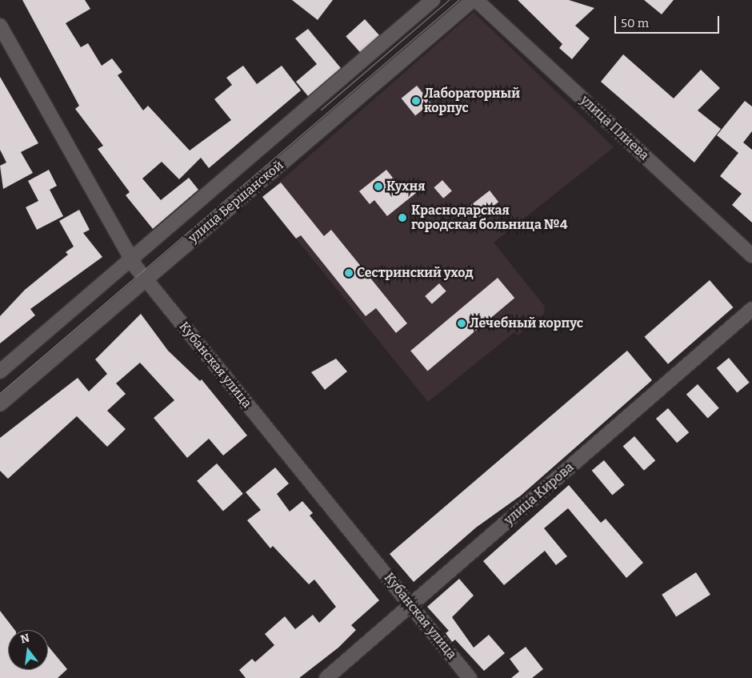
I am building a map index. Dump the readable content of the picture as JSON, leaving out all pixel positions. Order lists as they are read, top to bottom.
{
  "streets": {
    "street": [
      "улица Плиева",
      "улица Бершанской",
      "Кубанская улица",
      "улица Кирова"
    ]
  },
  "crossings": [
    ["улица Бершанской", "Кубанская улица"],
    ["Кубанская улица", "улица Кирова"]
  ],
  "places": [
    "Лабораторный корпус",
    "Кухня",
    "Краснодарская городская больница №4",
    "Сестринский уход",
    "Лечебный корпус"
  ],
  "scale_bar": "50 m",
  "north": "top"
}
